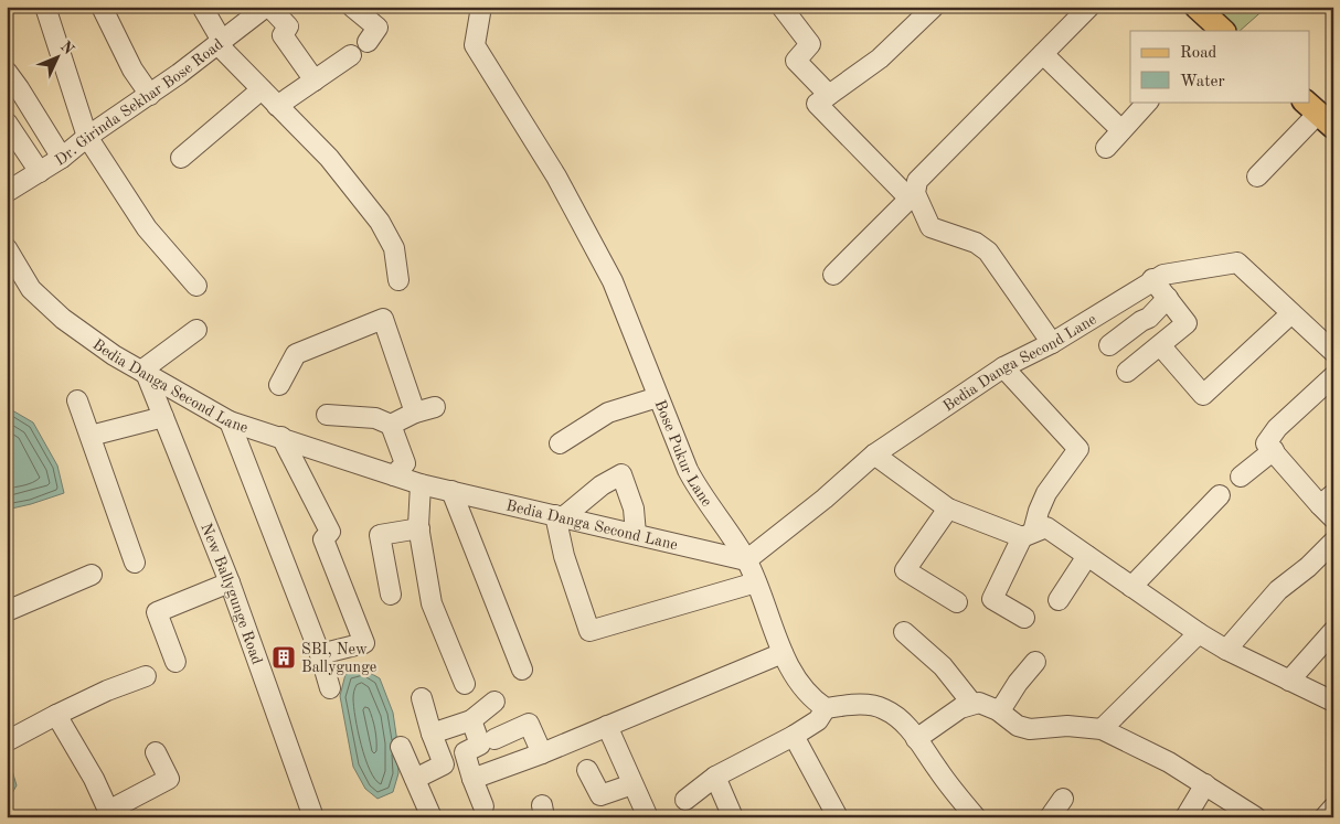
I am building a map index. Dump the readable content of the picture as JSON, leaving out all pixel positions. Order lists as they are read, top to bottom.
{
  "streets": {
    "street": [
      "Dr. Girinda Sekhar Bose Road",
      "Bedia Danga Second Lane",
      "Bose Pukur Lane",
      "New Ballygunge Road"
    ]
  },
  "crossings": [
    ["Bedia Danga Second Lane", "Bose Pukur Lane"],
    ["Bedia Danga Second Lane", "New Ballygunge Road"]
  ],
  "places": {
    "building": ["SBI, New Ballygunge"]
  },
  "legend": ["Road", "Water"],
  "north": "top right"
}
